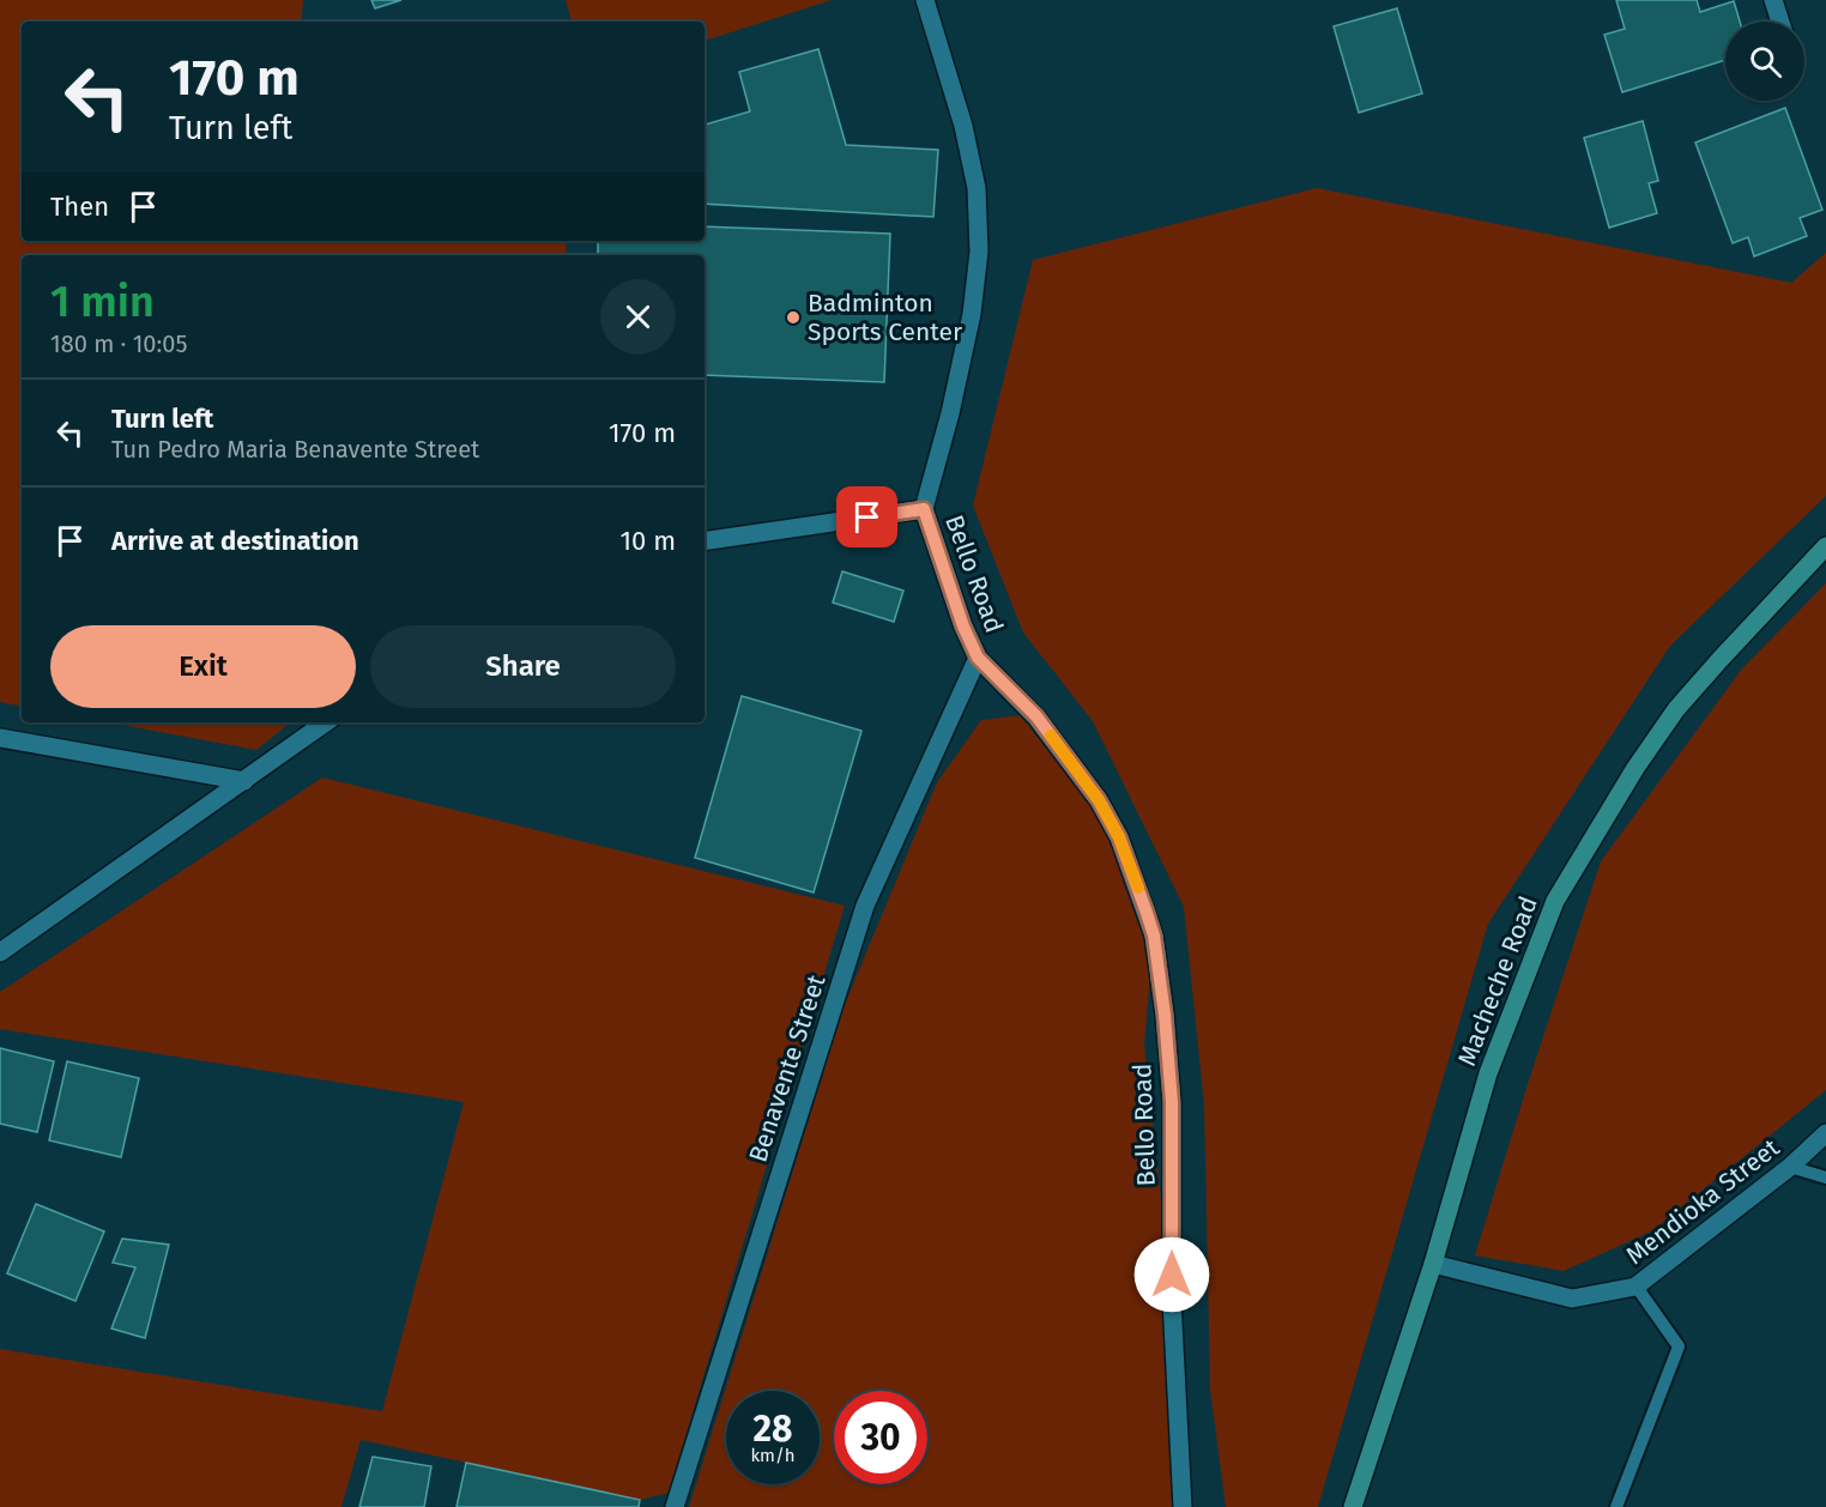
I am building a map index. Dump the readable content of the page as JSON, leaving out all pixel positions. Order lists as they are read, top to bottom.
{
  "streets": {
    "main road": ["Macheche Road"],
    "street": ["Bello Road", "Benavente Street", "Mendioka Street"]
  },
  "crossings": [
    ["Bello Road", "Benavente Street"],
    ["Macheche Road", "Mendioka Street"]
  ],
  "places": ["Badminton Sports Center"],
  "page": {
    "turn": ["170 m", "Turn left"],
    "then": "Then",
    "heading": ["1 min", "180 m · 10:05"],
    "list": [
      {
        "name": "Turn left",
        "note": "Tun Pedro Maria Benavente Street",
        "value": "170 m"
      },
      {
        "name": "Arrive at destination",
        "value": "10 m"
      }
    ],
    "buttons": ["Exit", "Share"],
    "speed": "28 km/h",
    "limit": "30"
  }
}
